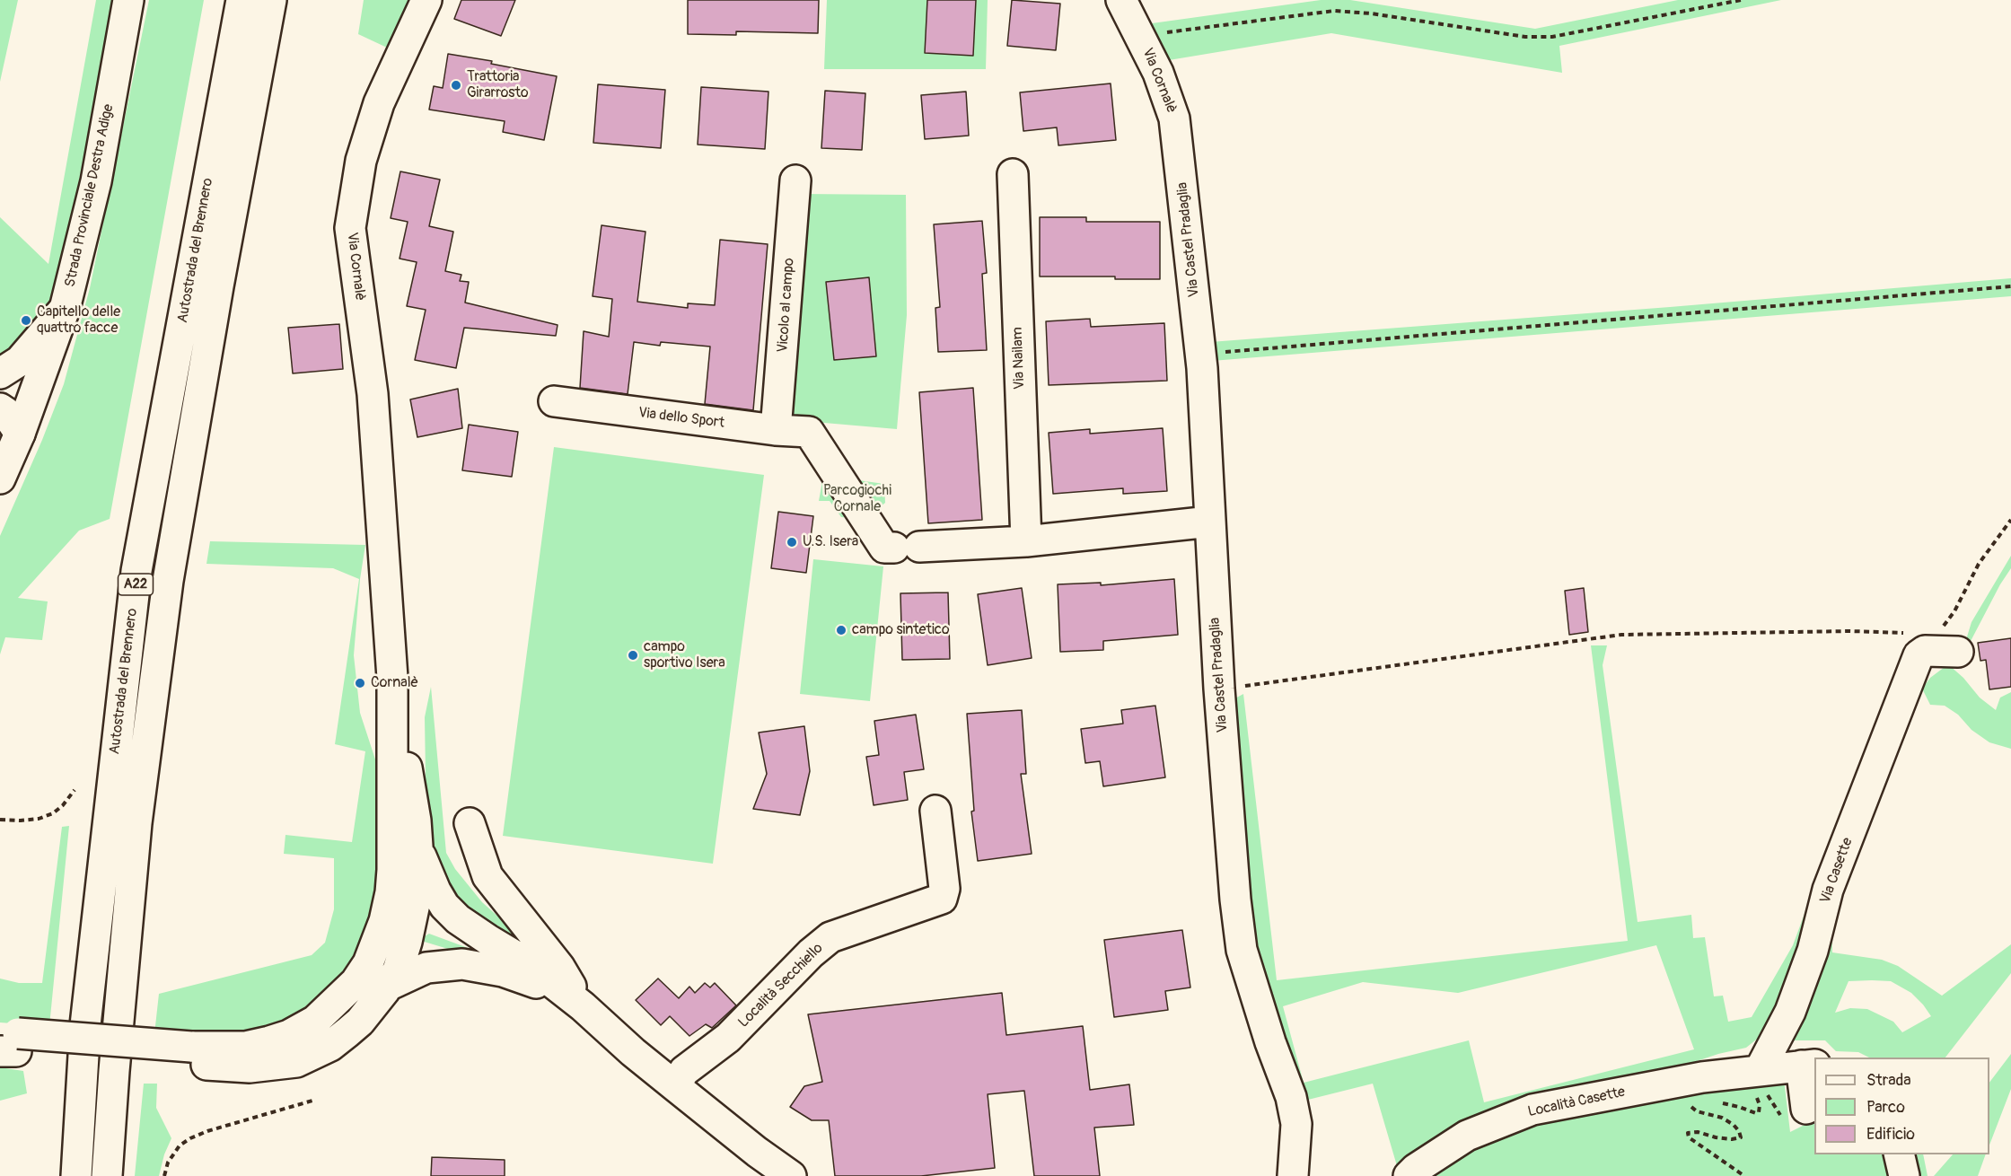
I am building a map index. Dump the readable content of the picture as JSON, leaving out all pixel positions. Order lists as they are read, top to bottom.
{
  "streets": {
    "main road": [
      "Via Cornalè",
      "Strada Provinciale Destra Adige",
      "Via Castel Pradaglia",
      "Autostrada del Brennero",
      "Vicolo al campo",
      "Via Nailam",
      "Via dello Sport",
      "A22",
      "Via Casette",
      "Località Secchiello",
      "Località Casette"
    ]
  },
  "crossings": [
    ["Via Cornalè", "Via Castel Pradaglia"],
    ["Vicolo al campo", "Via dello Sport"],
    ["Via Nailam", "Via dello Sport"],
    ["Via Casette", "Località Casette"]
  ],
  "parks": ["Parcogiochi Cornale"],
  "places": [
    "Trattoria Girarrosto",
    "Capitello delle quattro facce",
    "U.S. Isera",
    "campo sintetico",
    "campo sportivo Isera",
    "Cornalè"
  ],
  "legend": ["Strada", "Parco", "Edificio"]
}
